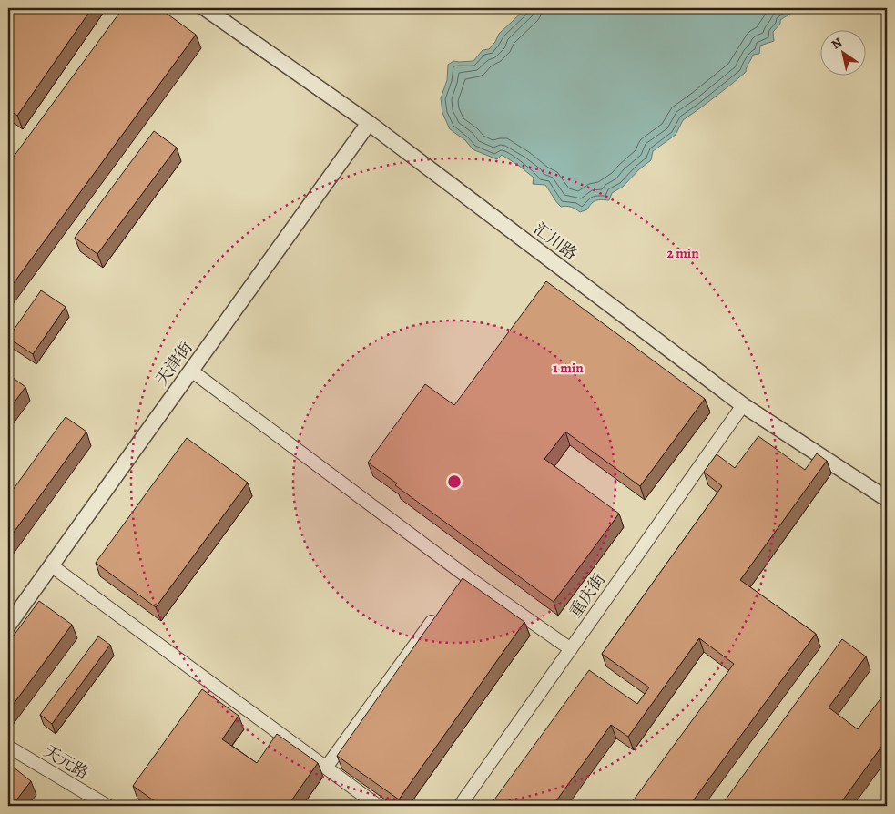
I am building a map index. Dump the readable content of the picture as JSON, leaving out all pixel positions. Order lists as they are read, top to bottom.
{
  "streets": {
    "street": [
      "汇川路",
      "天津街",
      "重庆街",
      "天元路"
    ]
  },
  "crossings": [
    ["汇川路", "天津街"],
    ["汇川路", "重庆街"]
  ],
  "north": "top left",
  "rings": ["2 min", "1 min"]
}
